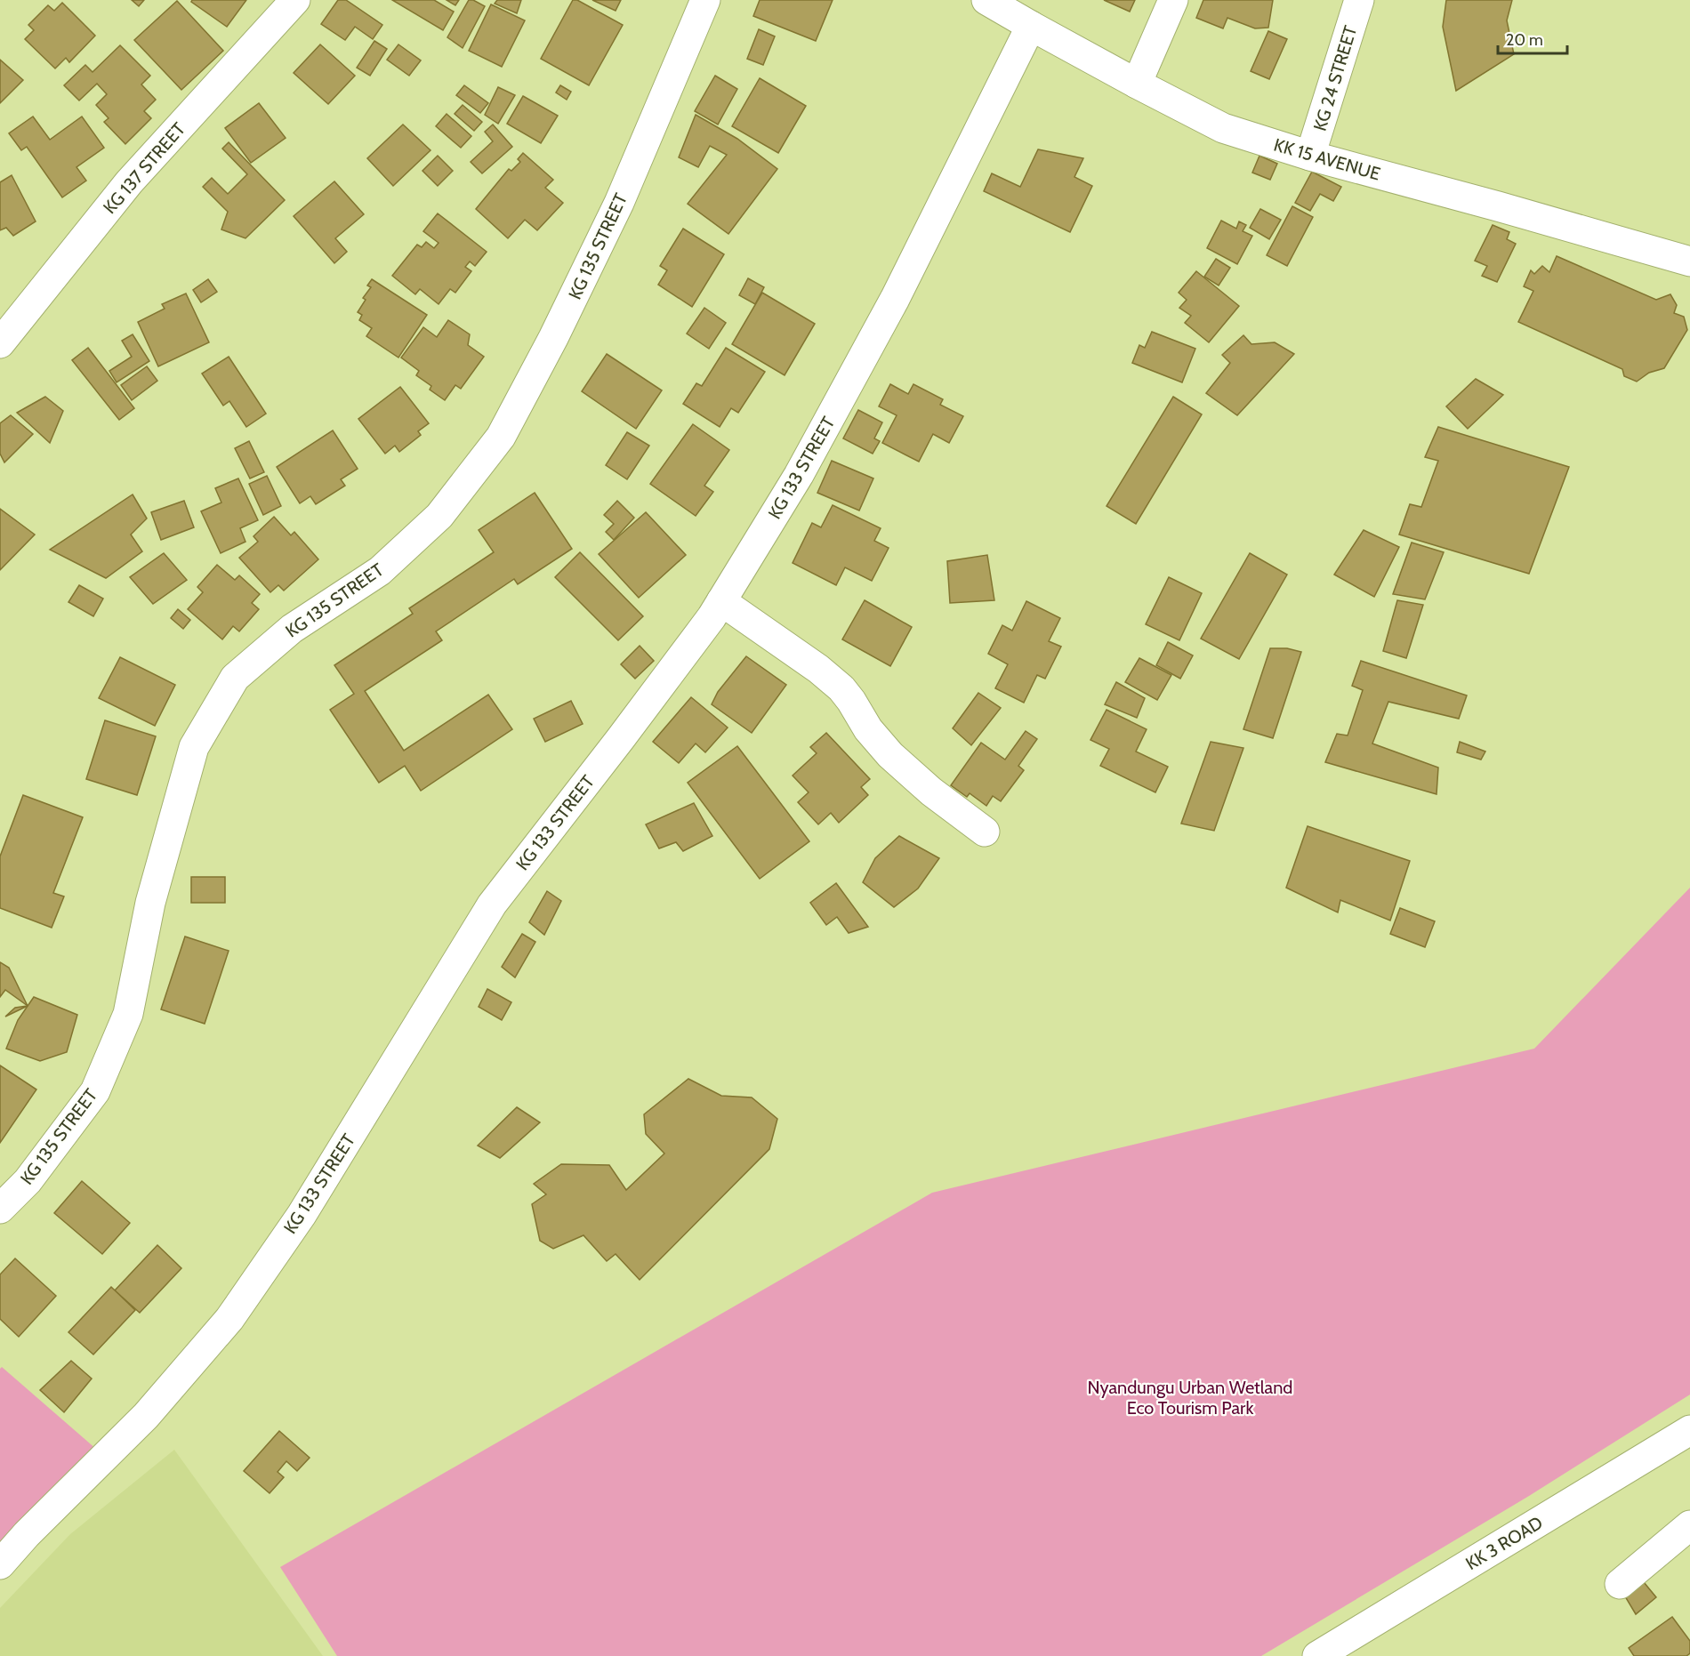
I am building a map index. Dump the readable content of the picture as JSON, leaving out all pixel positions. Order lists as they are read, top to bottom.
{
  "streets": {
    "main road": [
      "KG 24 STREET",
      "KK 15 AVENUE",
      "KG 137 STREET",
      "KG 135 STREET",
      "KG 133 STREET",
      "KK 3 ROAD"
    ]
  },
  "crossings": [
    ["KG 24 STREET", "KK 15 AVENUE"],
    ["KK 15 AVENUE", "KG 133 STREET"]
  ],
  "parks": ["Nyandungu Urban Wetland Eco Tourism Park"],
  "scale_bar": "20 m"
}
